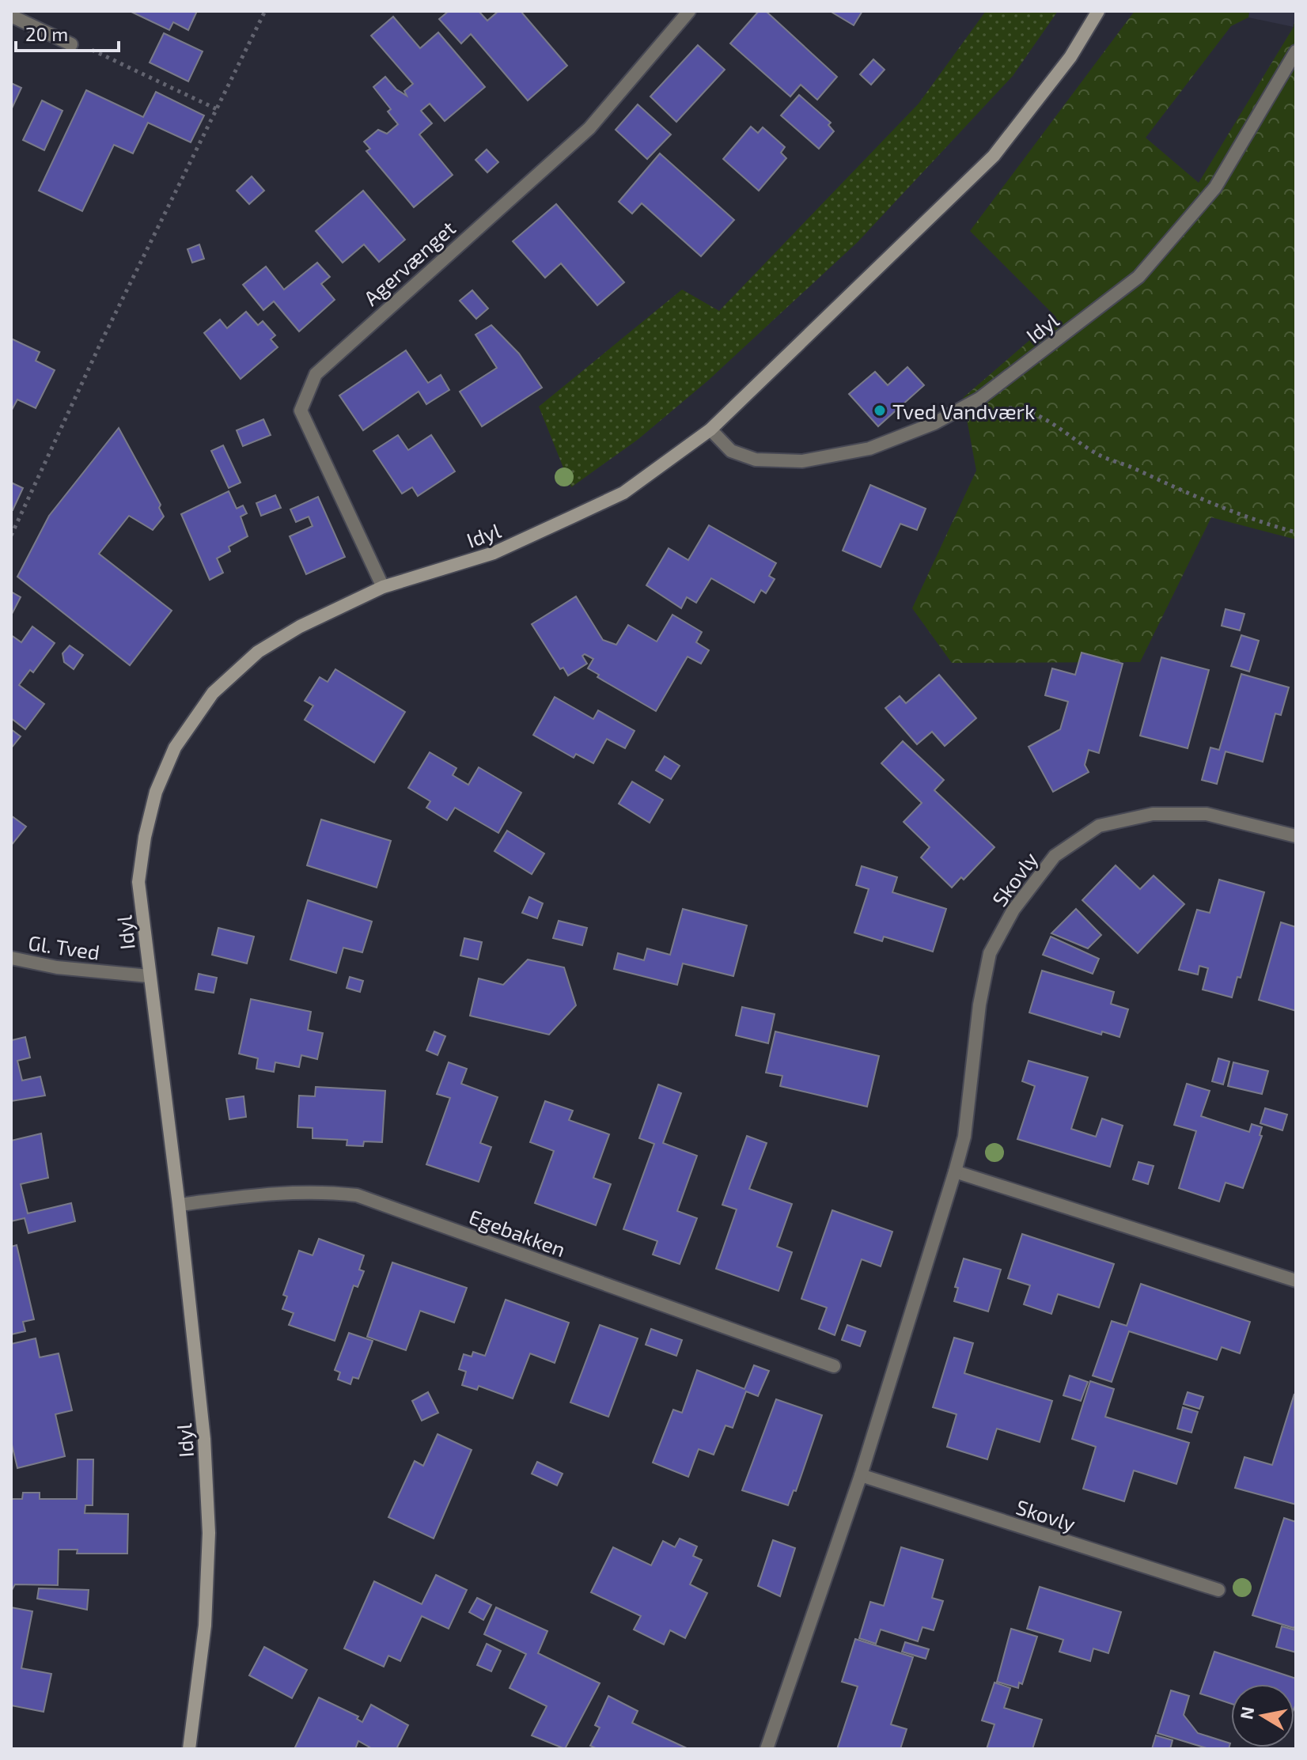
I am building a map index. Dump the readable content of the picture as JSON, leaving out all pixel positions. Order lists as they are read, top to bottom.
{
  "streets": {
    "street": [
      "Agervænget",
      "Idyl",
      "Skovly",
      "Gl. Tved",
      "Egebakken"
    ]
  },
  "crossings": [
    ["Agervænget", "Idyl"],
    ["Idyl", "Gl. Tved"],
    ["Idyl", "Egebakken"]
  ],
  "places": ["Tved Vandværk"],
  "scale_bar": "20 m",
  "north": "left"
}
